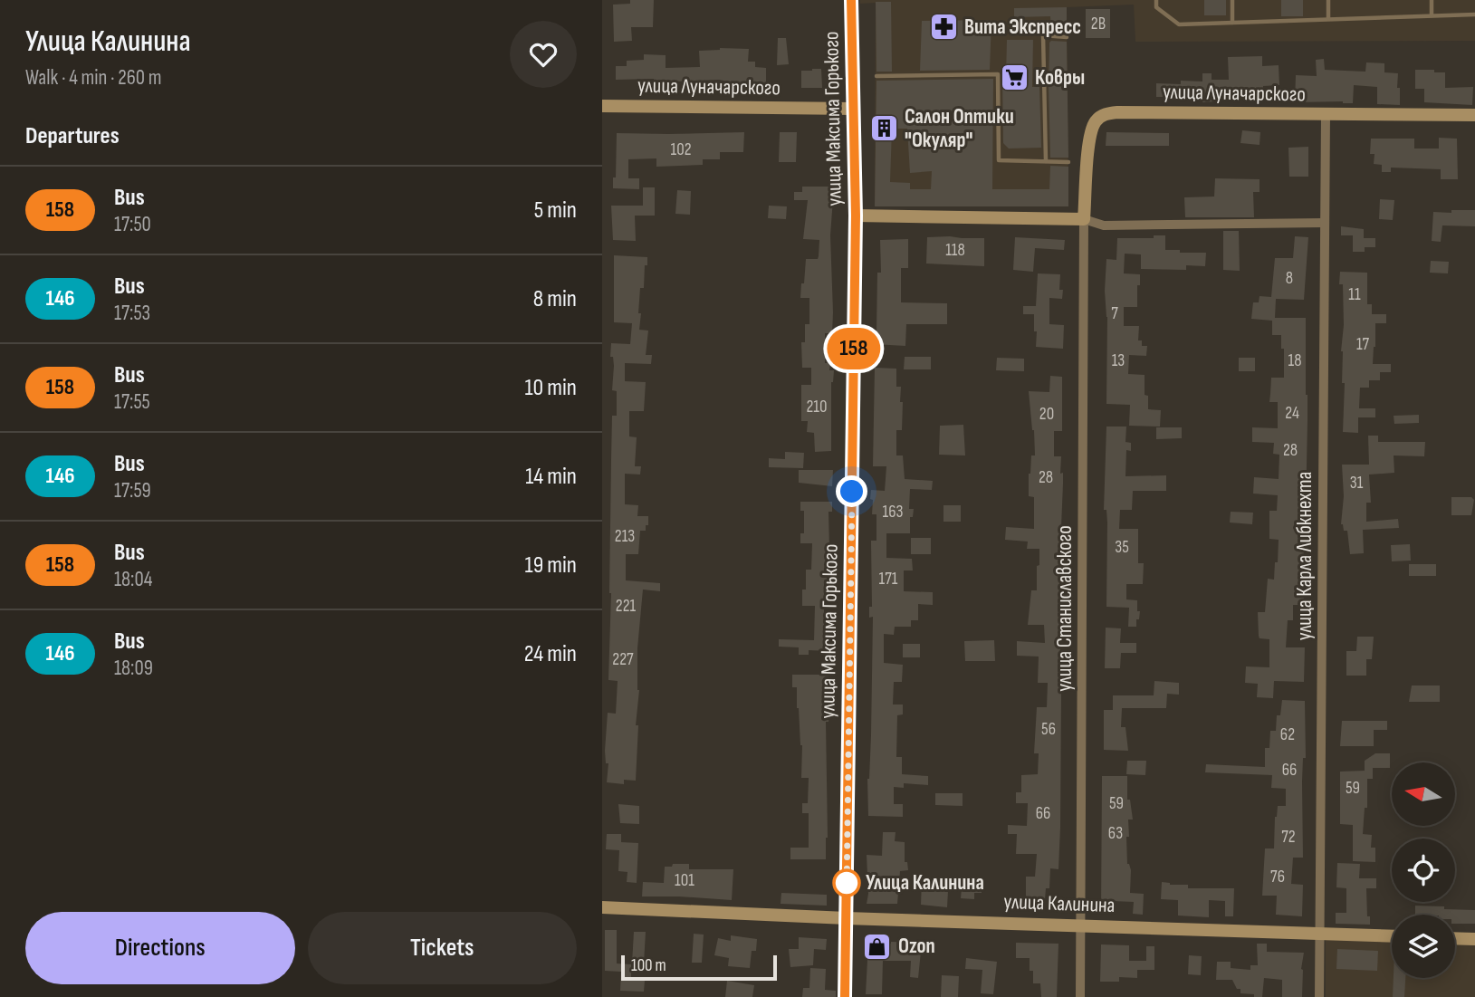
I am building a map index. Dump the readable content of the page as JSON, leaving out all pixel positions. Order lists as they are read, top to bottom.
{
  "streets": {
    "street": [
      "улица Луначарского",
      "улица Максима Горького",
      "улица Карла Либкнехта",
      "улица Станиславского",
      "улица Калинина"
    ]
  },
  "crossings": [
    ["улица Луначарского", "улица Максима Горького"],
    ["улица Луначарского", "улица Карла Либкнехта"],
    ["улица Луначарского", "улица Станиславского"],
    ["улица Максима Горького", "улица Калинина"],
    ["улица Карла Либкнехта", "улица Калинина"],
    ["улица Станиславского", "улица Калинина"]
  ],
  "places": {
    "pharmacy": ["Вита Экспресс"],
    "supermarket": ["Ковры"],
    "building": ["Салон Оптики \"Окуляр\""],
    "other": ["Улица Калинина"],
    "shop": ["Ozon"]
  },
  "lines": ["bus line 158"],
  "house_numbers": [
    "2В",
    "102",
    "118",
    "8",
    "11",
    "7",
    "17",
    "13",
    "18",
    "210",
    "24",
    "20",
    "28",
    "28",
    "31",
    "163",
    "213",
    "35",
    "171",
    "221",
    "227",
    "56",
    "62",
    "66",
    "59",
    "59",
    "66",
    "63",
    "72",
    "76",
    "101"
  ],
  "scale_bar": "100 m",
  "north": "left",
  "page": {
    "heading": [
      ["Улица Калинина", "Walk · 4 min · 260 m"],
      "Departures"
    ],
    "on_map": "158",
    "list": [
      {
        "mark": "158",
        "name": "Bus",
        "note": "17:50",
        "value": "5 min"
      },
      {
        "mark": "146",
        "name": "Bus",
        "note": "17:53",
        "value": "8 min"
      },
      {
        "mark": "158",
        "name": "Bus",
        "note": "17:55",
        "value": "10 min"
      },
      {
        "mark": "146",
        "name": "Bus",
        "note": "17:59",
        "value": "14 min"
      },
      {
        "mark": "158",
        "name": "Bus",
        "note": "18:04",
        "value": "19 min"
      },
      {
        "mark": "146",
        "name": "Bus",
        "note": "18:09",
        "value": "24 min"
      }
    ],
    "buttons": ["Directions", "Tickets"],
    "scale": "100 m"
  }
}
